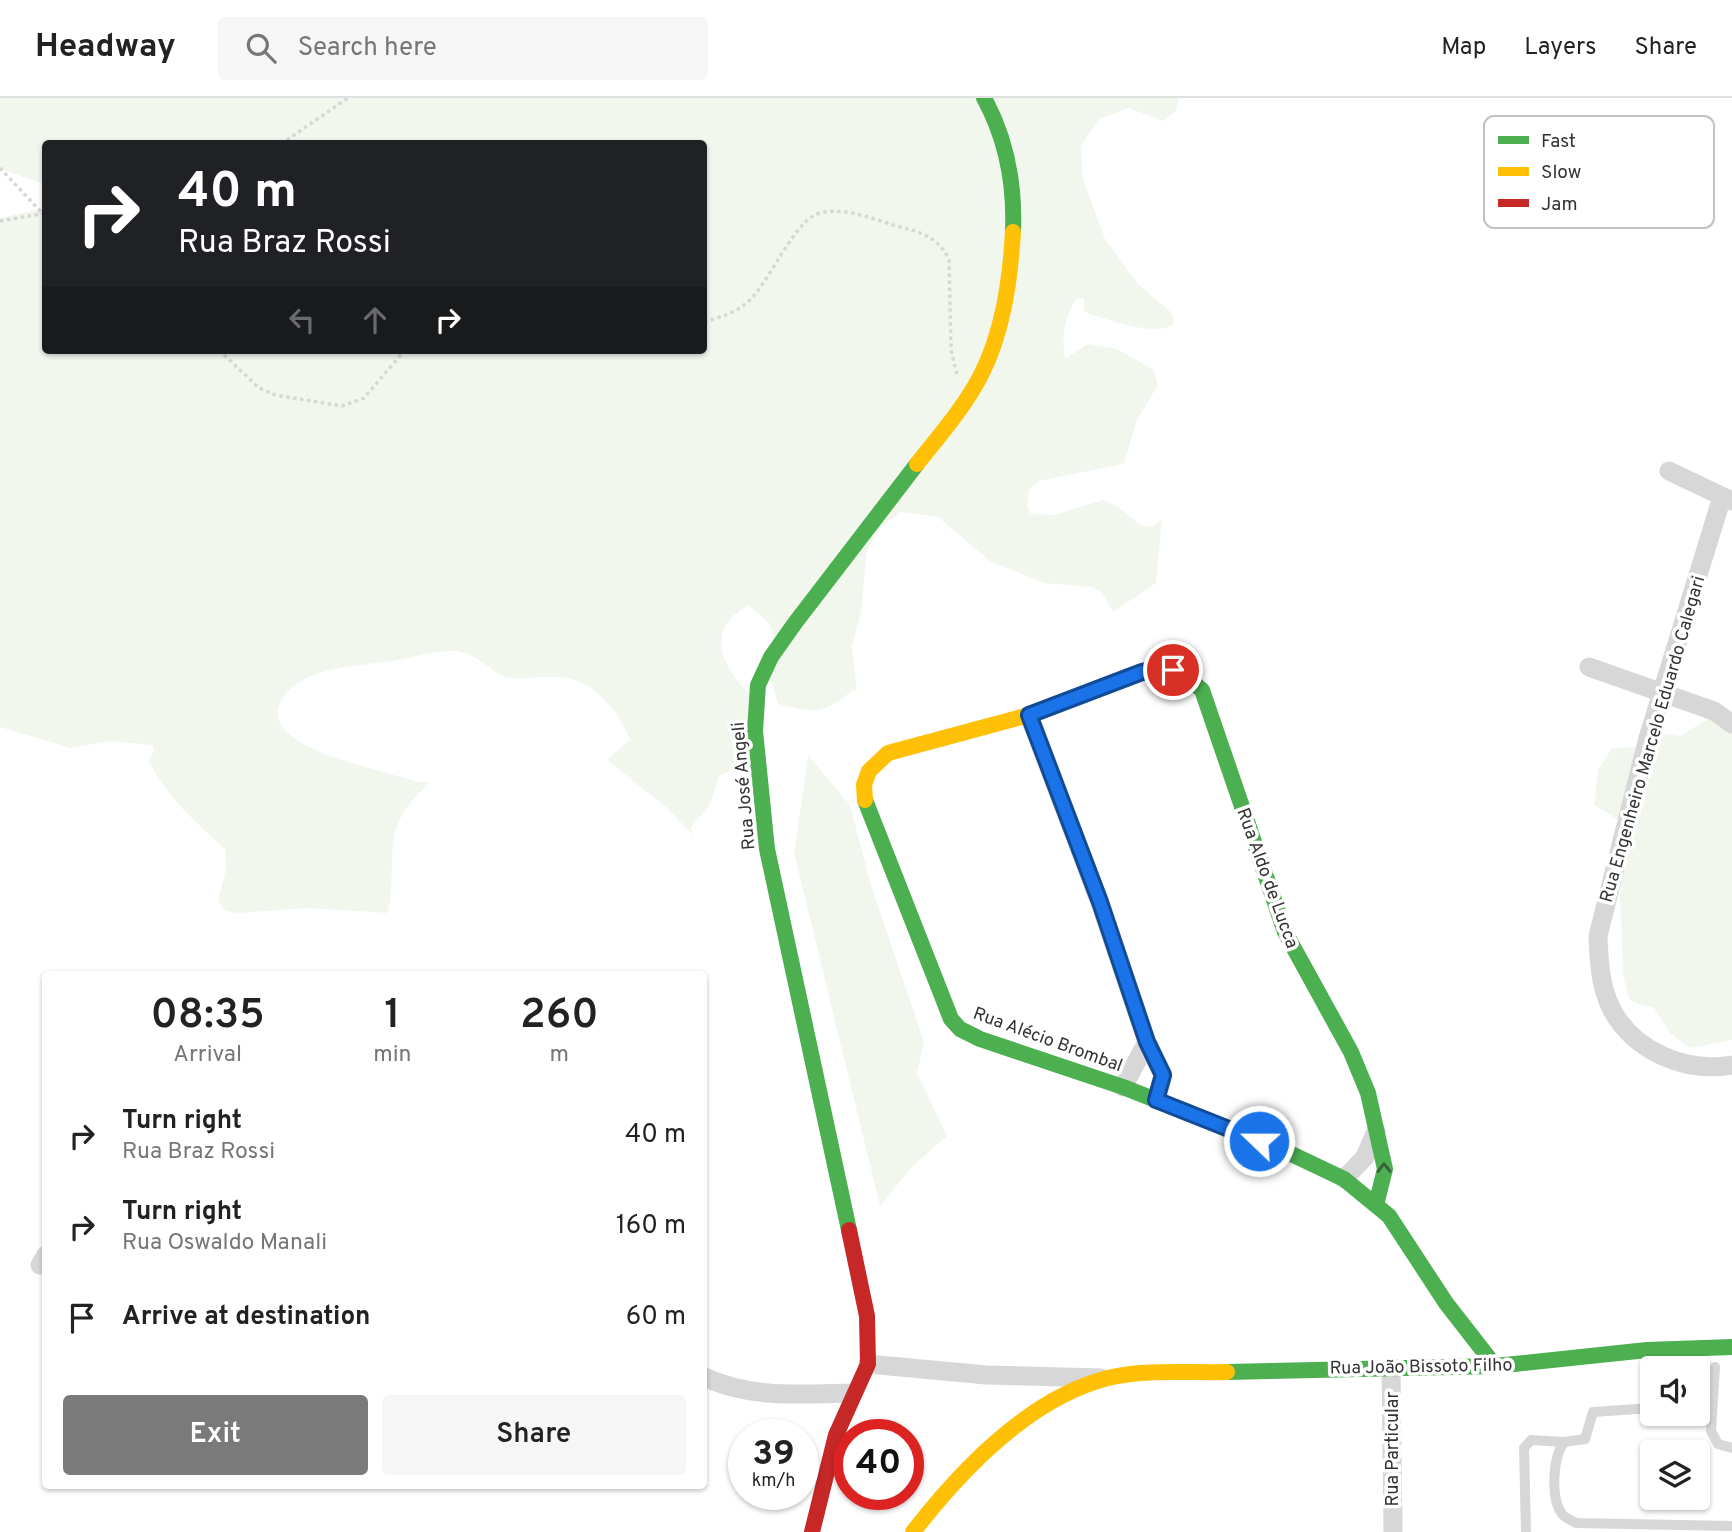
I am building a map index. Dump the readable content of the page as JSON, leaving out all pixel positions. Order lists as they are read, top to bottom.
{
  "streets": {
    "street": [
      "Rua Engenheiro Marcelo Eduardo Calegari",
      "Rua José Angeli",
      "Rua Aldo de Lucca",
      "Rua Alécio Brombal",
      "Rua João Bissoto Filho",
      "Rua Particular"
    ]
  },
  "crossings": [
    ["Rua José Angeli", "Rua João Bissoto Filho"],
    ["Rua Aldo de Lucca", "Rua Alécio Brombal"],
    ["Rua Alécio Brombal", "Rua João Bissoto Filho"],
    ["Rua João Bissoto Filho", "Rua Particular"]
  ],
  "legend": ["Fast", "Slow", "Jam"],
  "page": {
    "header": "Headway",
    "search": "Search here",
    "nav": ["Map", "Layers", "Share"],
    "turn": ["40 m", "Rua Braz Rossi"],
    "eta": [
      "08:35",
      "Arrival",
      "1",
      "min",
      "260",
      "m"
    ],
    "list": [
      {
        "name": "Turn right",
        "note": "Rua Braz Rossi",
        "value": "40 m"
      },
      {
        "name": "Turn right",
        "note": "Rua Oswaldo Manali",
        "value": "160 m"
      },
      {
        "name": "Arrive at destination",
        "value": "60 m"
      }
    ],
    "buttons": ["Exit", "Share"],
    "speed": "39 km/h",
    "limit": "40"
  }
}
